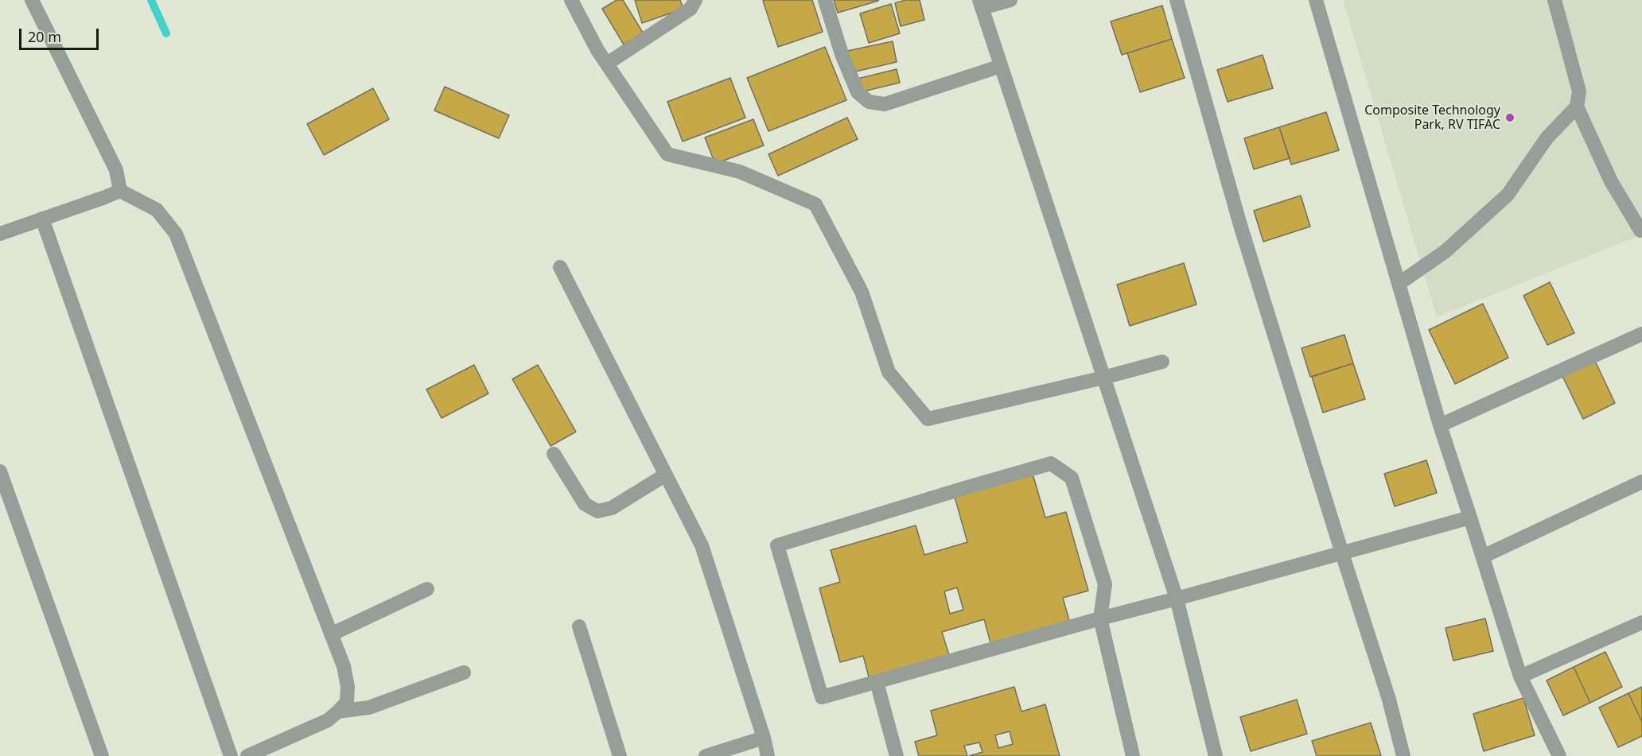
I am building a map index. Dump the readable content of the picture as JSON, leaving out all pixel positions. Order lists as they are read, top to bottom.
{
  "places": ["Composite Technology Park, RV TIFAC"],
  "scale_bar": "20 m"
}
